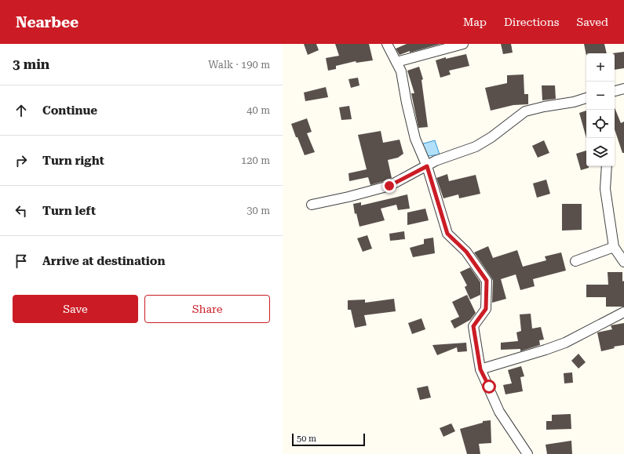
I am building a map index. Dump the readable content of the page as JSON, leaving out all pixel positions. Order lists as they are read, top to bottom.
{
  "scale_bar": "50 m",
  "page": {
    "header": "Nearbee",
    "nav": ["Map", "Directions", "Saved"],
    "heading": ["3 min", "Walk · 190 m"],
    "map_buttons": ["+", "−"],
    "list": [
      ["Continue", "40 m"],
      ["Turn right", "120 m"],
      ["Turn left", "30 m"],
      "Arrive at destination"
    ],
    "buttons": ["Save", "Share"],
    "scale": "50 m"
  }
}
